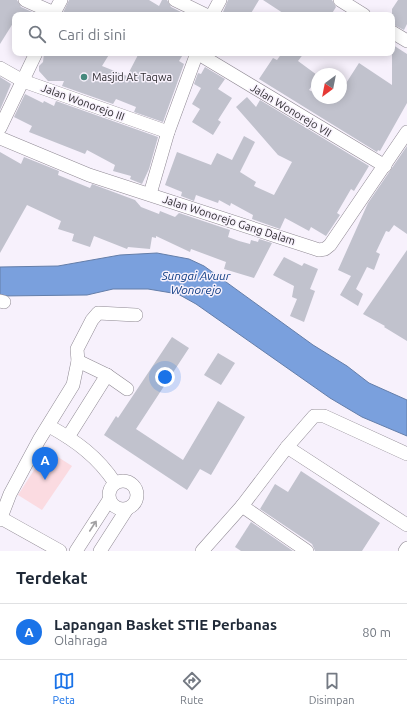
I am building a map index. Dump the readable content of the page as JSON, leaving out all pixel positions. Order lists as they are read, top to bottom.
{
  "streets": {
    "street": ["Jalan Wonorejo III", "Jalan Wonorejo VII", "Jalan Wonorejo Gang Dalam"]
  },
  "crossings": [
    ["Jalan Wonorejo III", "Jalan Wonorejo VII"],
    ["Jalan Wonorejo VII", "Jalan Wonorejo Gang Dalam"]
  ],
  "water": ["Sungai Avuur Wonorejo"],
  "places": ["Masjid At Taqwa"],
  "north": "bottom left",
  "page": {
    "search": "Cari di sini",
    "pins": "A",
    "heading": "Terdekat",
    "list": [
      {
        "mark": "A",
        "name": "Lapangan Basket STIE Perbanas",
        "note": "Olahraga",
        "value": "80 m"
      }
    ],
    "nav": ["Peta", "Rute", "Disimpan"]
  }
}
